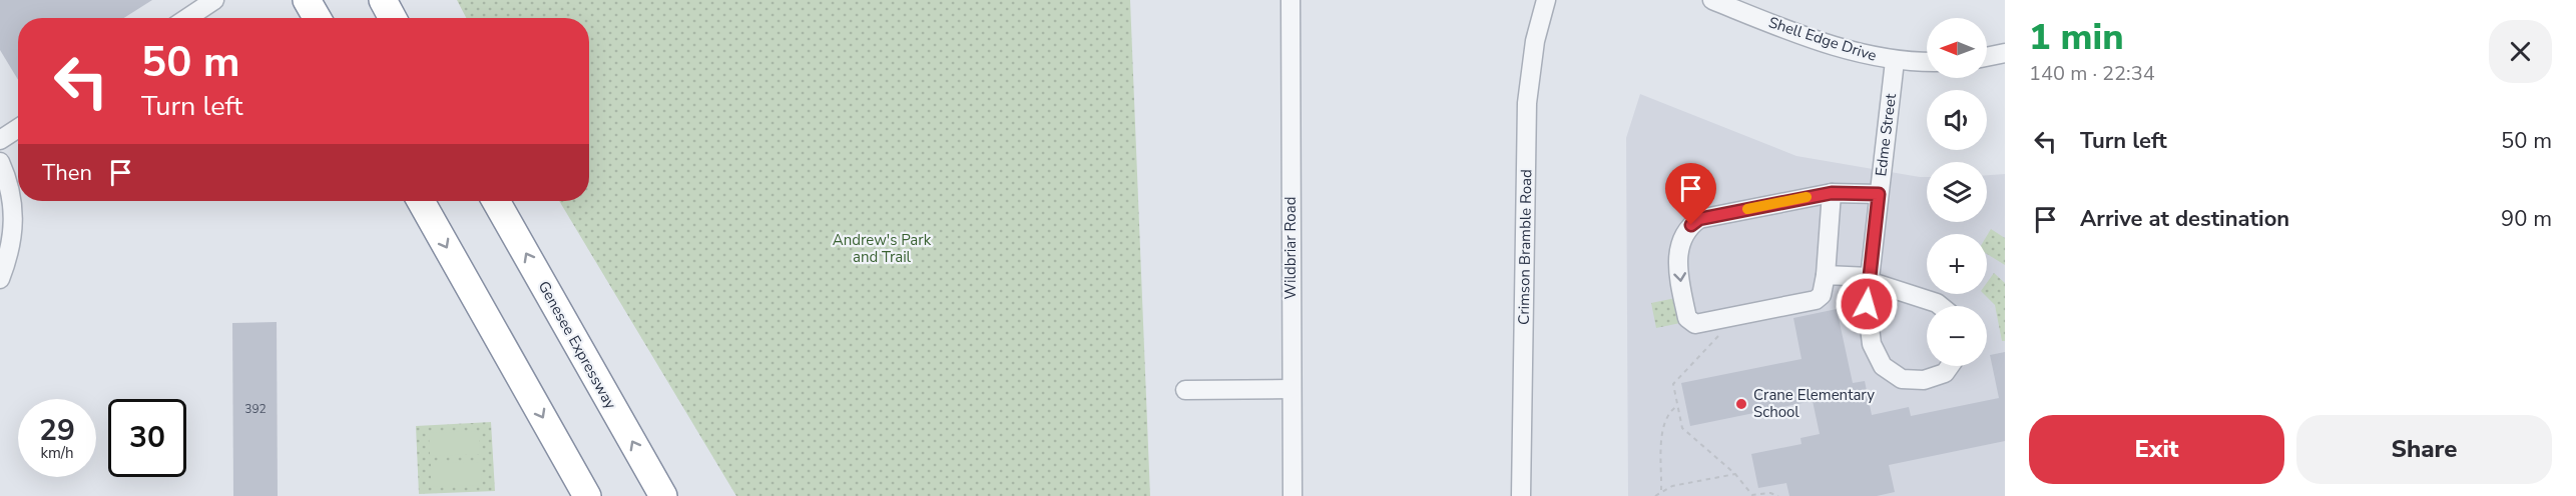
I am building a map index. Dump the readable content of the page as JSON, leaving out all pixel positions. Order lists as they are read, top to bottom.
{
  "streets": {
    "highway": ["Genesee Expressway"],
    "street": [
      "Shell Edge Drive",
      "Edme Street",
      "Crimson Bramble Road",
      "Wildbriar Road"
    ]
  },
  "crossings": [
    ["Shell Edge Drive", "Edme Street"]
  ],
  "parks": ["Andrew's Park and Trail"],
  "places": ["Crane Elementary School"],
  "house_numbers": ["392"],
  "north": "left",
  "page": {
    "heading": ["1 min", "140 m · 22:34"],
    "map_buttons": ["+", "−"],
    "turn": ["50 m", "Turn left"],
    "list": [
      {
        "name": "Turn left",
        "value": "50 m"
      },
      {
        "name": "Arrive at destination",
        "value": "90 m"
      }
    ],
    "then": "Then",
    "speed": "29 km/h",
    "limit": "30",
    "buttons": ["Exit", "Share"]
  }
}
